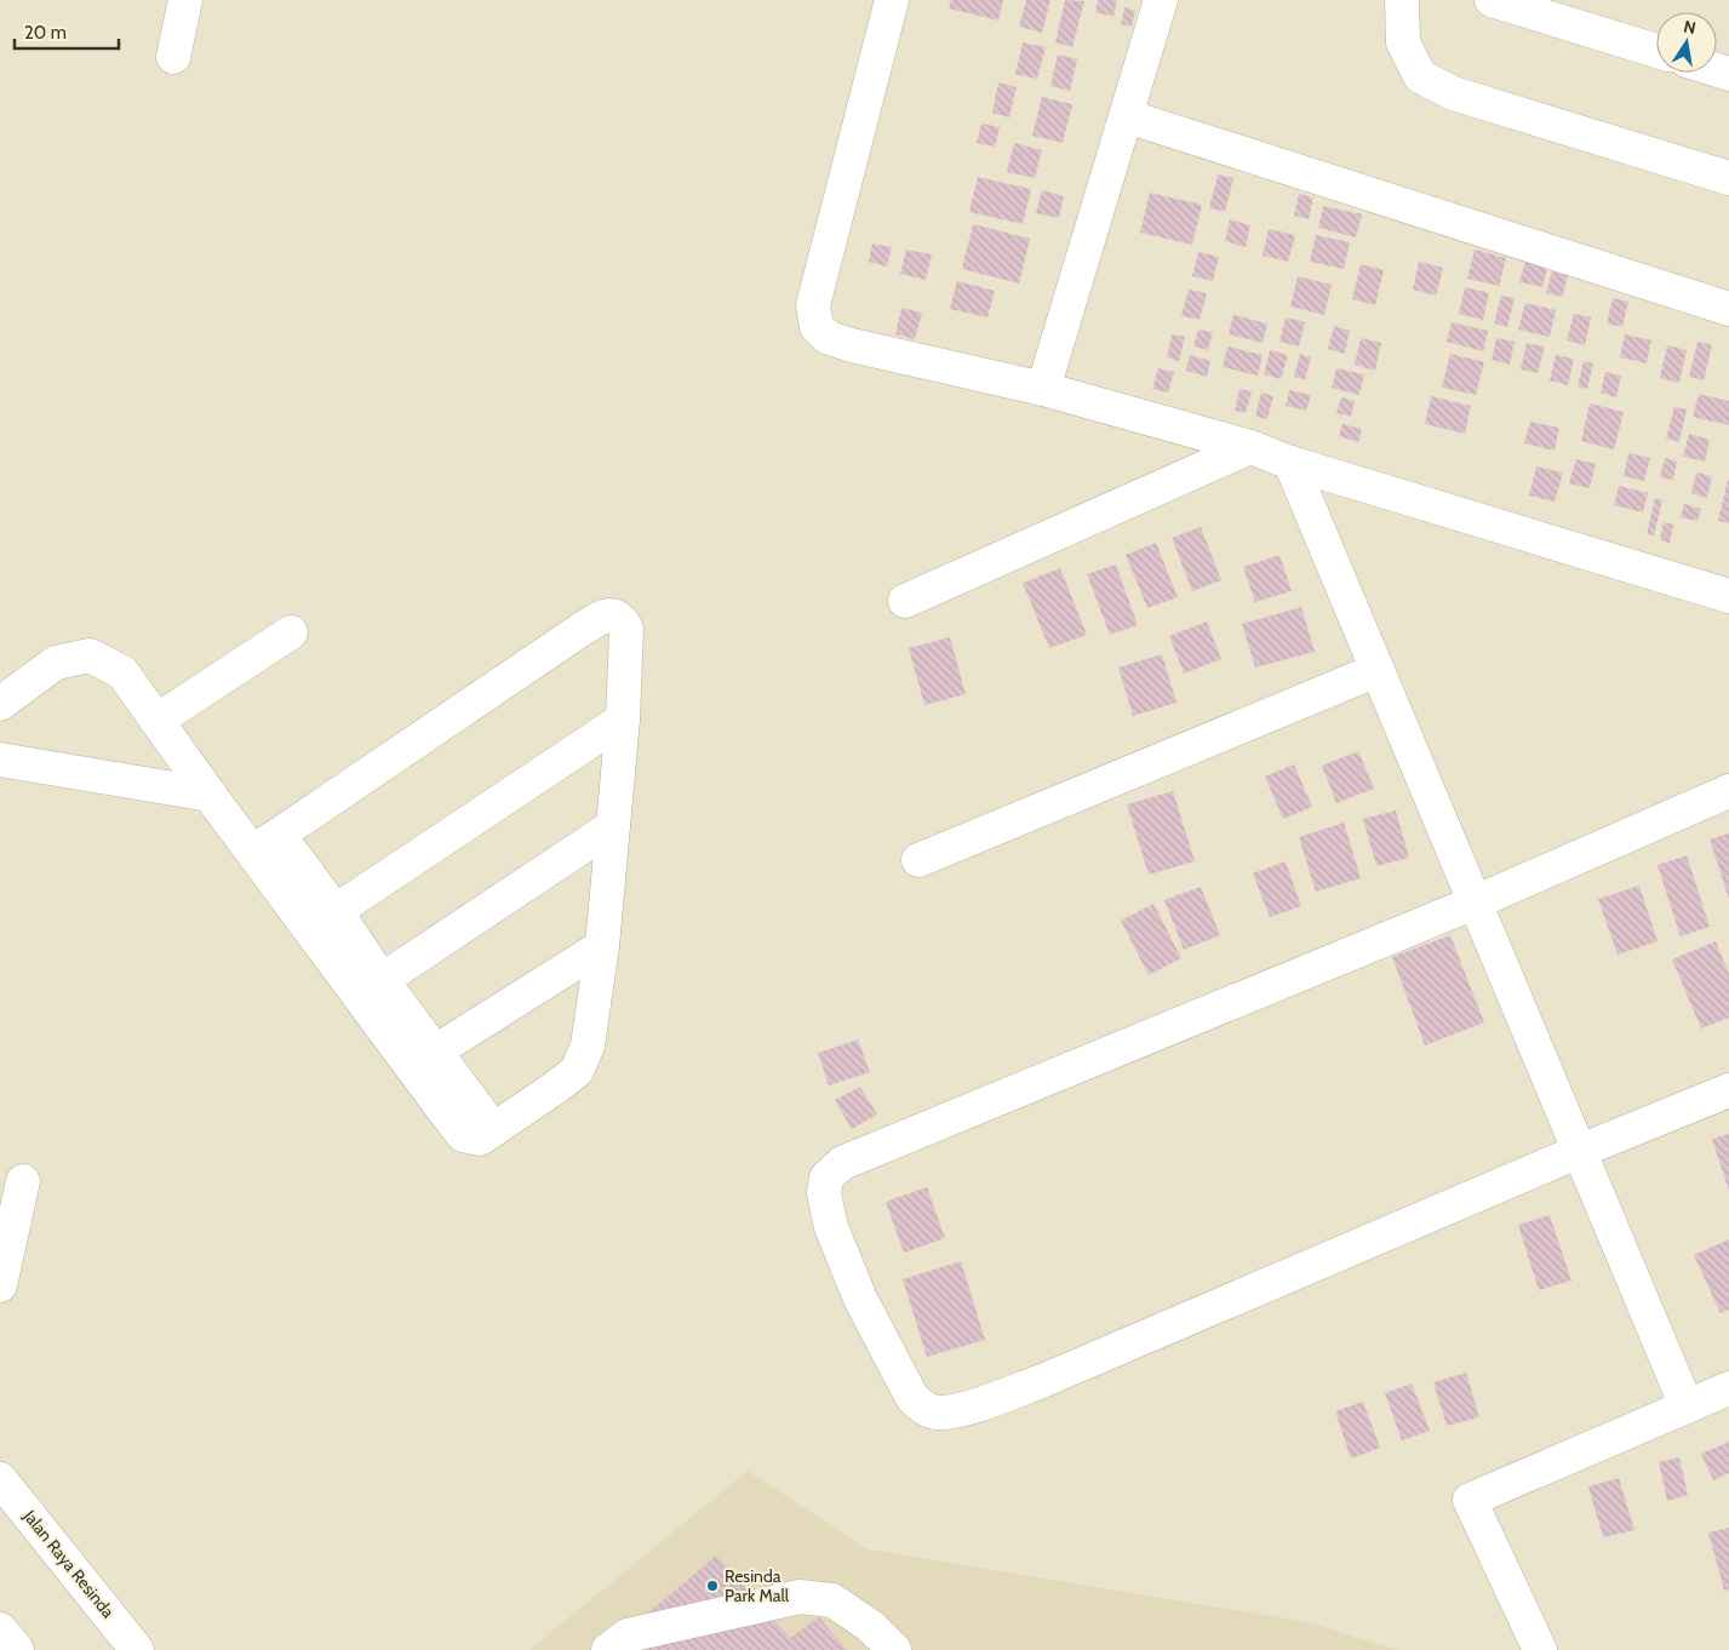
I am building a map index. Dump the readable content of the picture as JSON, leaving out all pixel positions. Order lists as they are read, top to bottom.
{
  "streets": {
    "street": ["Jalan Raya Resinda"]
  },
  "places": ["Resinda Park Mall"],
  "scale_bar": "20 m",
  "north": "top"
}
